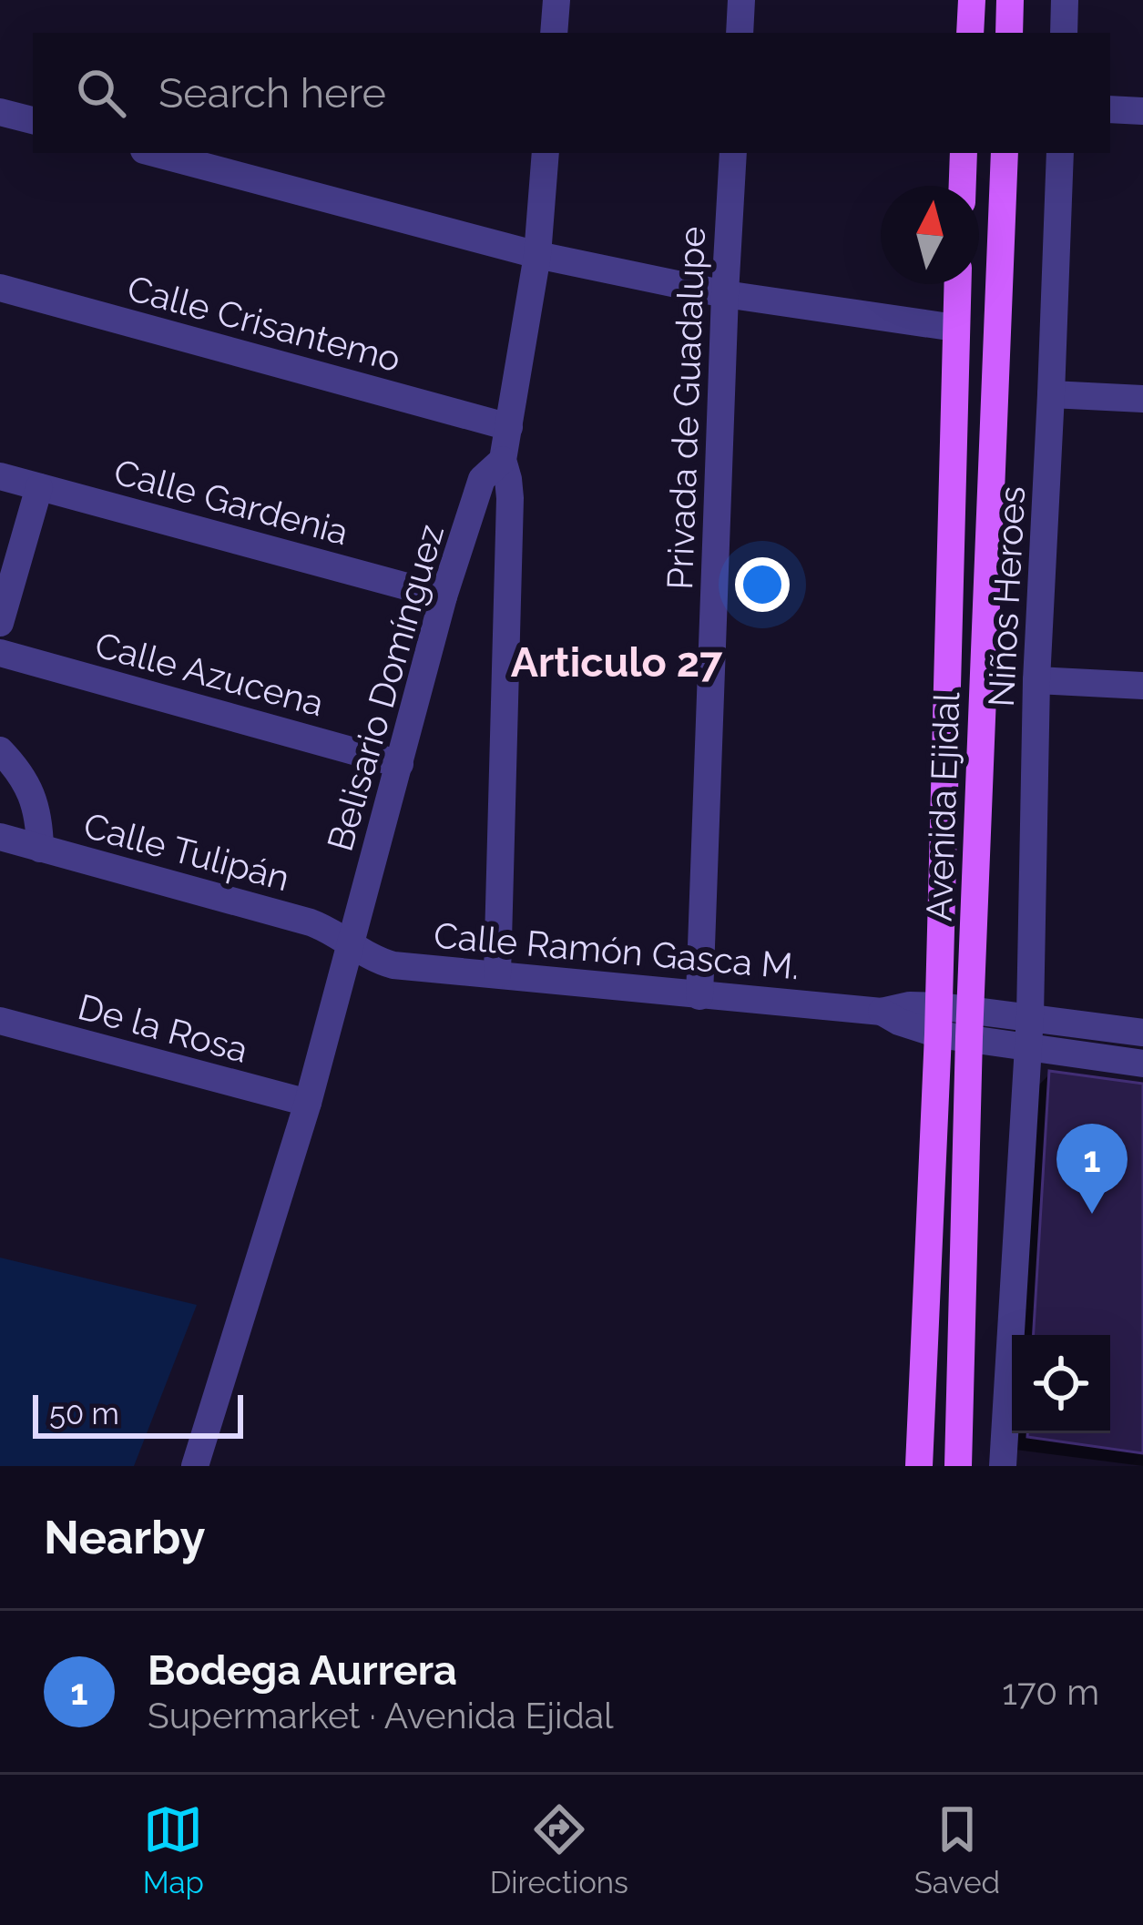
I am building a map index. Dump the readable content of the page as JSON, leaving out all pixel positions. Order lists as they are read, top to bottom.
{
  "streets": {
    "main road": ["Avenida Ejidal"],
    "street": [
      "Calle Crisantemo",
      "Privada de Guadalupe",
      "Calle Gardenia",
      "Niños Heroes",
      "Calle Azucena",
      "Belisario Domínguez",
      "Calle Tulipán",
      "Calle Ramón Gasca M.",
      "De la Rosa"
    ]
  },
  "crossings": [
    ["Privada de Guadalupe", "Calle Ramón Gasca M."],
    ["Calle Gardenia", "Belisario Domínguez"],
    ["Niños Heroes", "Calle Ramón Gasca M."],
    ["Calle Azucena", "Belisario Domínguez"],
    ["Belisario Domínguez", "Calle Tulipán"],
    ["Belisario Domínguez", "Calle Ramón Gasca M."],
    ["Belisario Domínguez", "De la Rosa"],
    ["Avenida Ejidal", "Calle Ramón Gasca M."],
    ["Calle Tulipán", "Calle Ramón Gasca M."]
  ],
  "districts": ["Articulo 27"],
  "scale_bar": "50 m",
  "north": "top",
  "page": {
    "search": "Search here",
    "pins": "1",
    "scale": "50 m",
    "heading": "Nearby",
    "list": [
      {
        "mark": "1",
        "name": "Bodega Aurrera",
        "note": "Supermarket · Avenida Ejidal",
        "value": "170 m"
      }
    ],
    "nav": ["Map", "Directions", "Saved"]
  }
}
